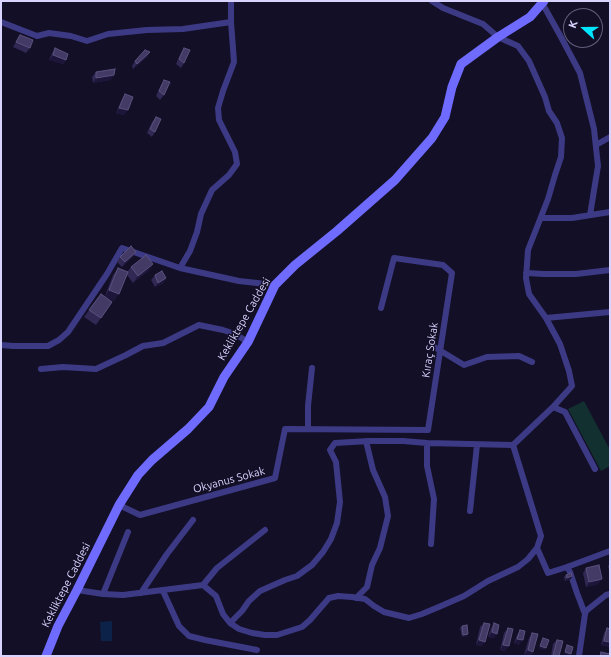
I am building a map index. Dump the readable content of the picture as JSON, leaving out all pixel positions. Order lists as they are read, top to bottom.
{
  "streets": {
    "street": ["Kekliktepe Caddesi", "Kıraç Sokak", "Okyanus Sokak"]
  },
  "crossings": [
    ["Kekliktepe Caddesi", "Okyanus Sokak"],
    ["Kıraç Sokak", "Okyanus Sokak"]
  ],
  "north": "left"
}
